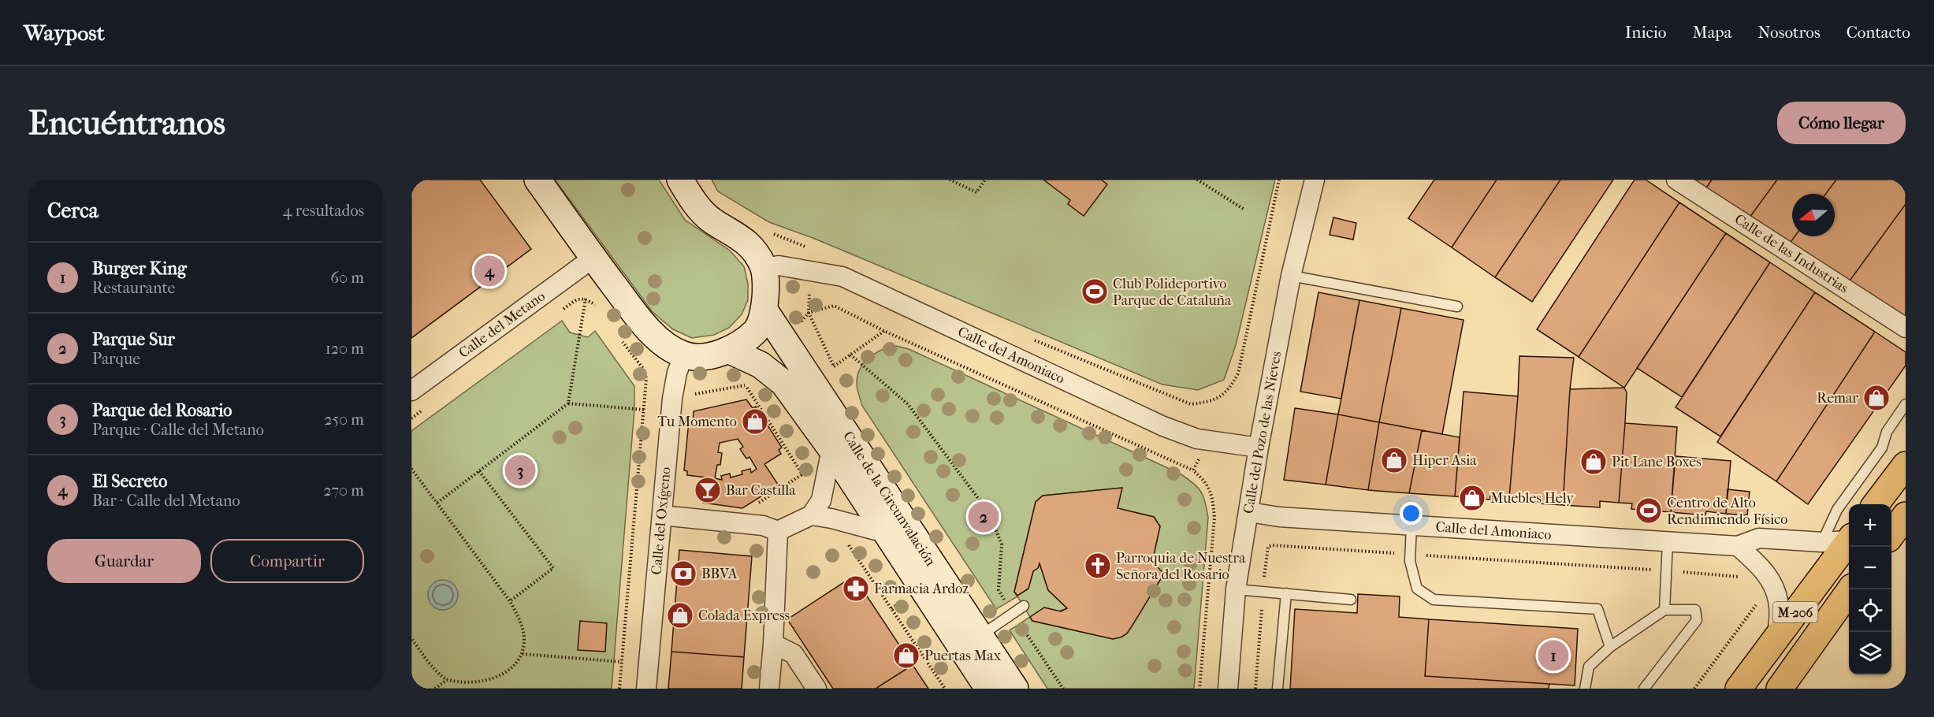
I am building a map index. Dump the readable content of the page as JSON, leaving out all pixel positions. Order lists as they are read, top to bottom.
{
  "streets": {
    "main road": ["M-206"],
    "street": [
      "Calle de las Industrias",
      "Calle del Metano",
      "Calle del Amoniaco",
      "Calle del Pozo de las Nieves",
      "Calle de la Circunvalación",
      "Calle del Oxígeno"
    ]
  },
  "crossings": [
    ["Calle del Amoniaco", "Calle del Pozo de las Nieves"]
  ],
  "places": {
    "sports": ["Club Polideportivo Parque de Cataluña", "Centro de Alto Rendimiendo Físico"],
    "shop": [
      "Remar",
      "Tu Momento",
      "Hiper Asia",
      "Pit Lane Boxes",
      "Muebles Hely",
      "Colada Express",
      "Puertas Max"
    ],
    "bar": ["Bar Castilla"],
    "church": ["Parroquia de Nuestra Señora del Rosario"],
    "bank": ["BBVA"],
    "pharmacy": ["Farmacia Ardoz"]
  },
  "north": "left",
  "page": {
    "header": "Waypost",
    "nav": [
      "Inicio",
      "Mapa",
      "Nosotros",
      "Contacto"
    ],
    "buttons": [
      "Cómo llegar",
      ["Guardar", "Compartir"]
    ],
    "title": "Encuéntranos",
    "heading": ["Cerca", "4 resultados"],
    "list": [
      {
        "mark": "1",
        "name": "Burger King",
        "note": "Restaurante",
        "value": "60 m"
      },
      {
        "mark": "2",
        "name": "Parque Sur",
        "note": "Parque",
        "value": "120 m"
      },
      {
        "mark": "3",
        "name": "Parque del Rosario",
        "note": "Parque · Calle del Metano",
        "value": "250 m"
      },
      {
        "mark": "4",
        "name": "El Secreto",
        "note": "Bar · Calle del Metano",
        "value": "270 m"
      }
    ],
    "pins": [
      "4",
      "3",
      "2",
      "1"
    ],
    "map_buttons": ["+", "−"]
  }
}
